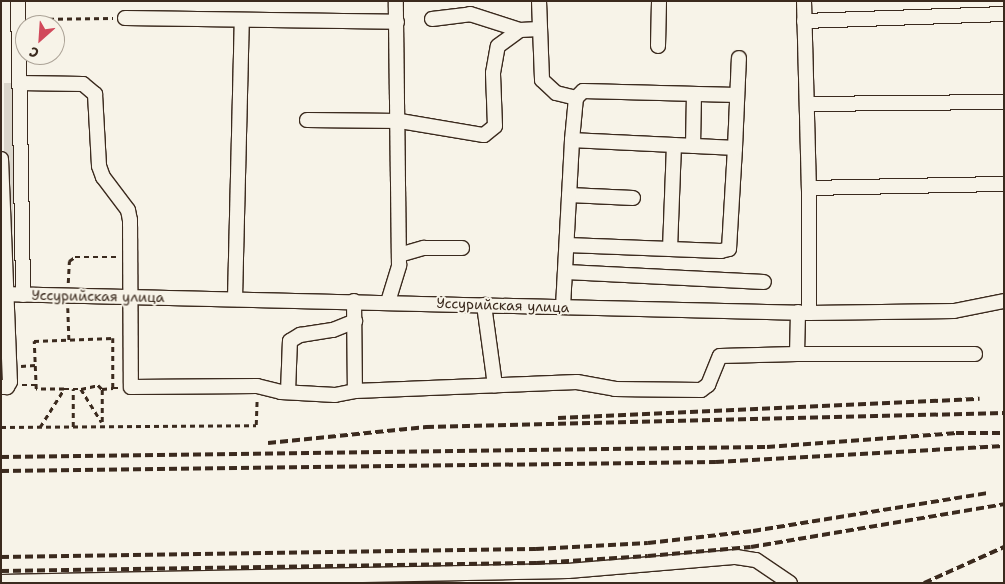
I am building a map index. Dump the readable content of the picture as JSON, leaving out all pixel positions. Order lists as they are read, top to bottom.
{
  "streets": {
    "street": ["Уссурийская улица"]
  },
  "north": "bottom left"
}
